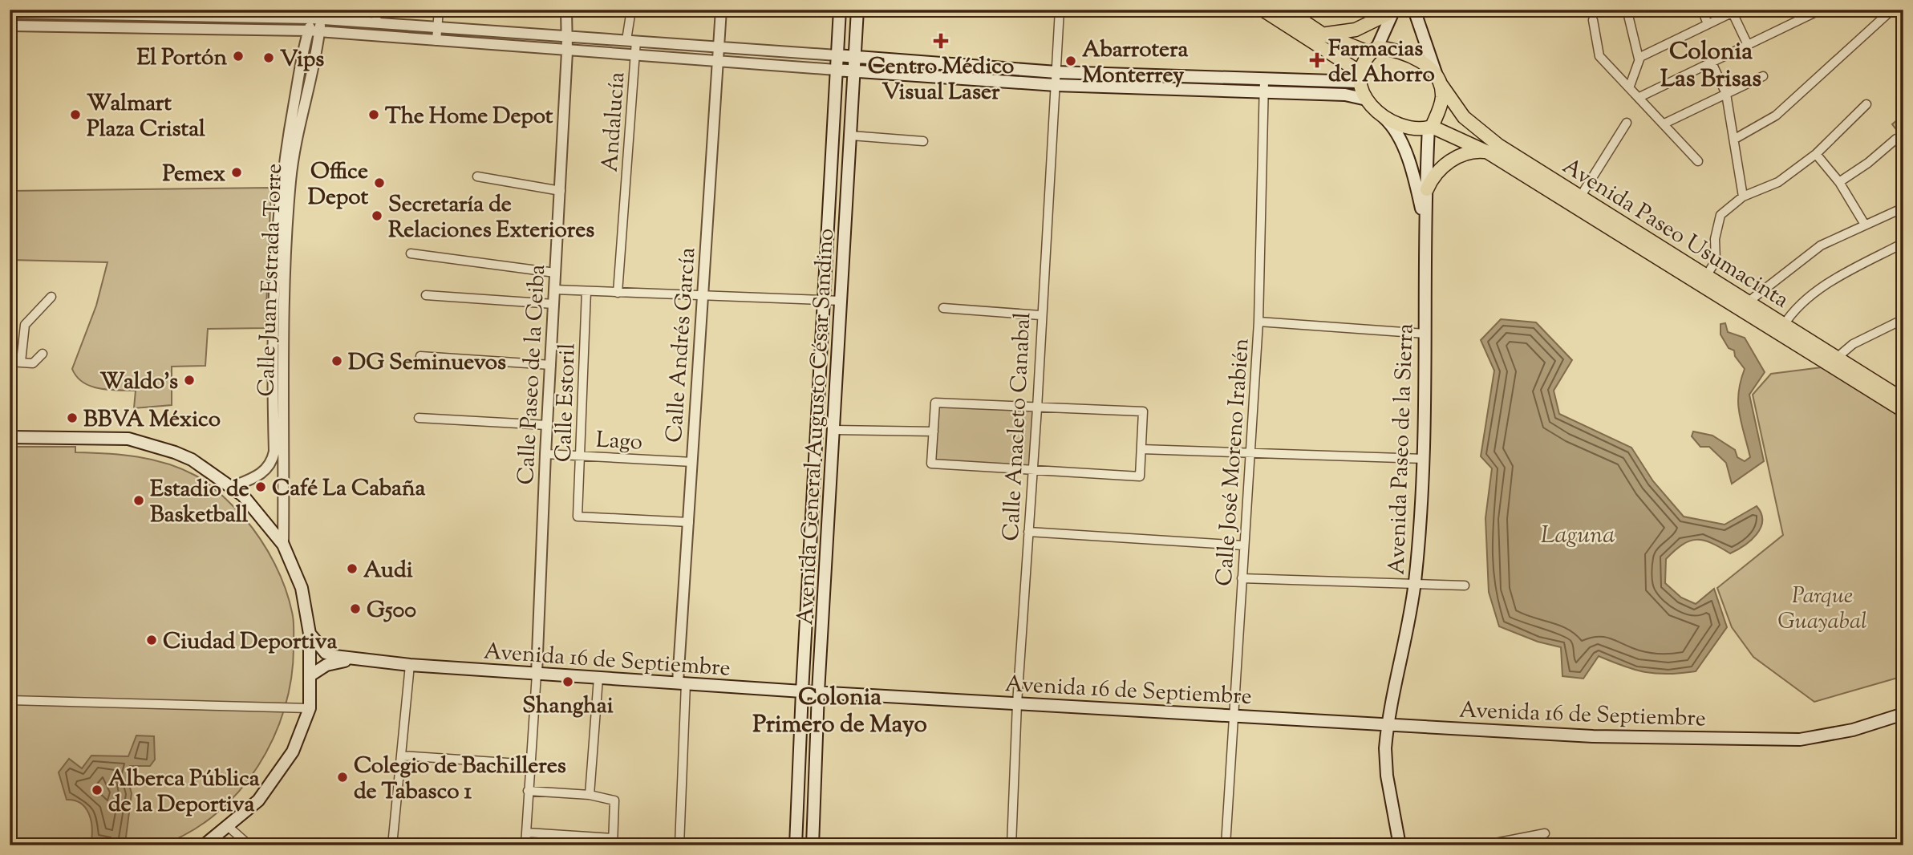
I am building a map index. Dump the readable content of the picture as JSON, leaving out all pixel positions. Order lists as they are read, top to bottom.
{
  "streets": {
    "main road": [
      "Avenida Paseo Usumacinta",
      "Avenida General Augusto César Sandino",
      "Avenida Paseo de la Sierra",
      "Avenida 16 de Septiembre"
    ],
    "street": [
      "Andalucía",
      "Calle Juan Estrada Torre",
      "Calle Andrés García",
      "Calle Paseo de la Ceiba",
      "Calle Estoril",
      "Calle Anacleto Canabal",
      "Lago",
      "Calle José Moreno Irabién"
    ]
  },
  "crossings": [
    ["Avenida Paseo Usumacinta", "Avenida Paseo de la Sierra"],
    ["Calle Andrés García", "Calle Estoril"],
    ["Calle Andrés García", "Lago"],
    ["Calle Andrés García", "Avenida 16 de Septiembre"],
    ["Calle Paseo de la Ceiba", "Lago"],
    ["Calle Paseo de la Ceiba", "Avenida 16 de Septiembre"],
    ["Calle Estoril", "Lago"],
    ["Avenida General Augusto César Sandino", "Avenida 16 de Septiembre"],
    ["Calle Anacleto Canabal", "Avenida 16 de Septiembre"],
    ["Avenida Paseo de la Sierra", "Avenida 16 de Septiembre"],
    ["Calle José Moreno Irabién", "Avenida 16 de Septiembre"]
  ],
  "districts": ["Colonia Las Brisas", "Colonia Primero de Mayo"],
  "water": ["Laguna"],
  "parks": ["Parque Guayabal"],
  "places": {
    "health": ["Centro Médico Visual Laser", "Farmacias del Ahorro"],
    "other": [
      "El Portón",
      "Vips",
      "Abarrotera Monterrey",
      "Walmart Plaza Cristal",
      "The Home Depot",
      "Pemex",
      "Office Depot",
      "Secretaría de Relaciones Exteriores",
      "DG Seminuevos",
      "Waldo's",
      "BBVA México",
      "Café La Cabaña",
      "Estadio de Basketball",
      "Audi",
      "G500",
      "Ciudad Deportiva",
      "Shanghai",
      "Colegio de Bachilleres de Tabasco 1",
      "Alberca Pública de la Deportiva"
    ]
  }
}
